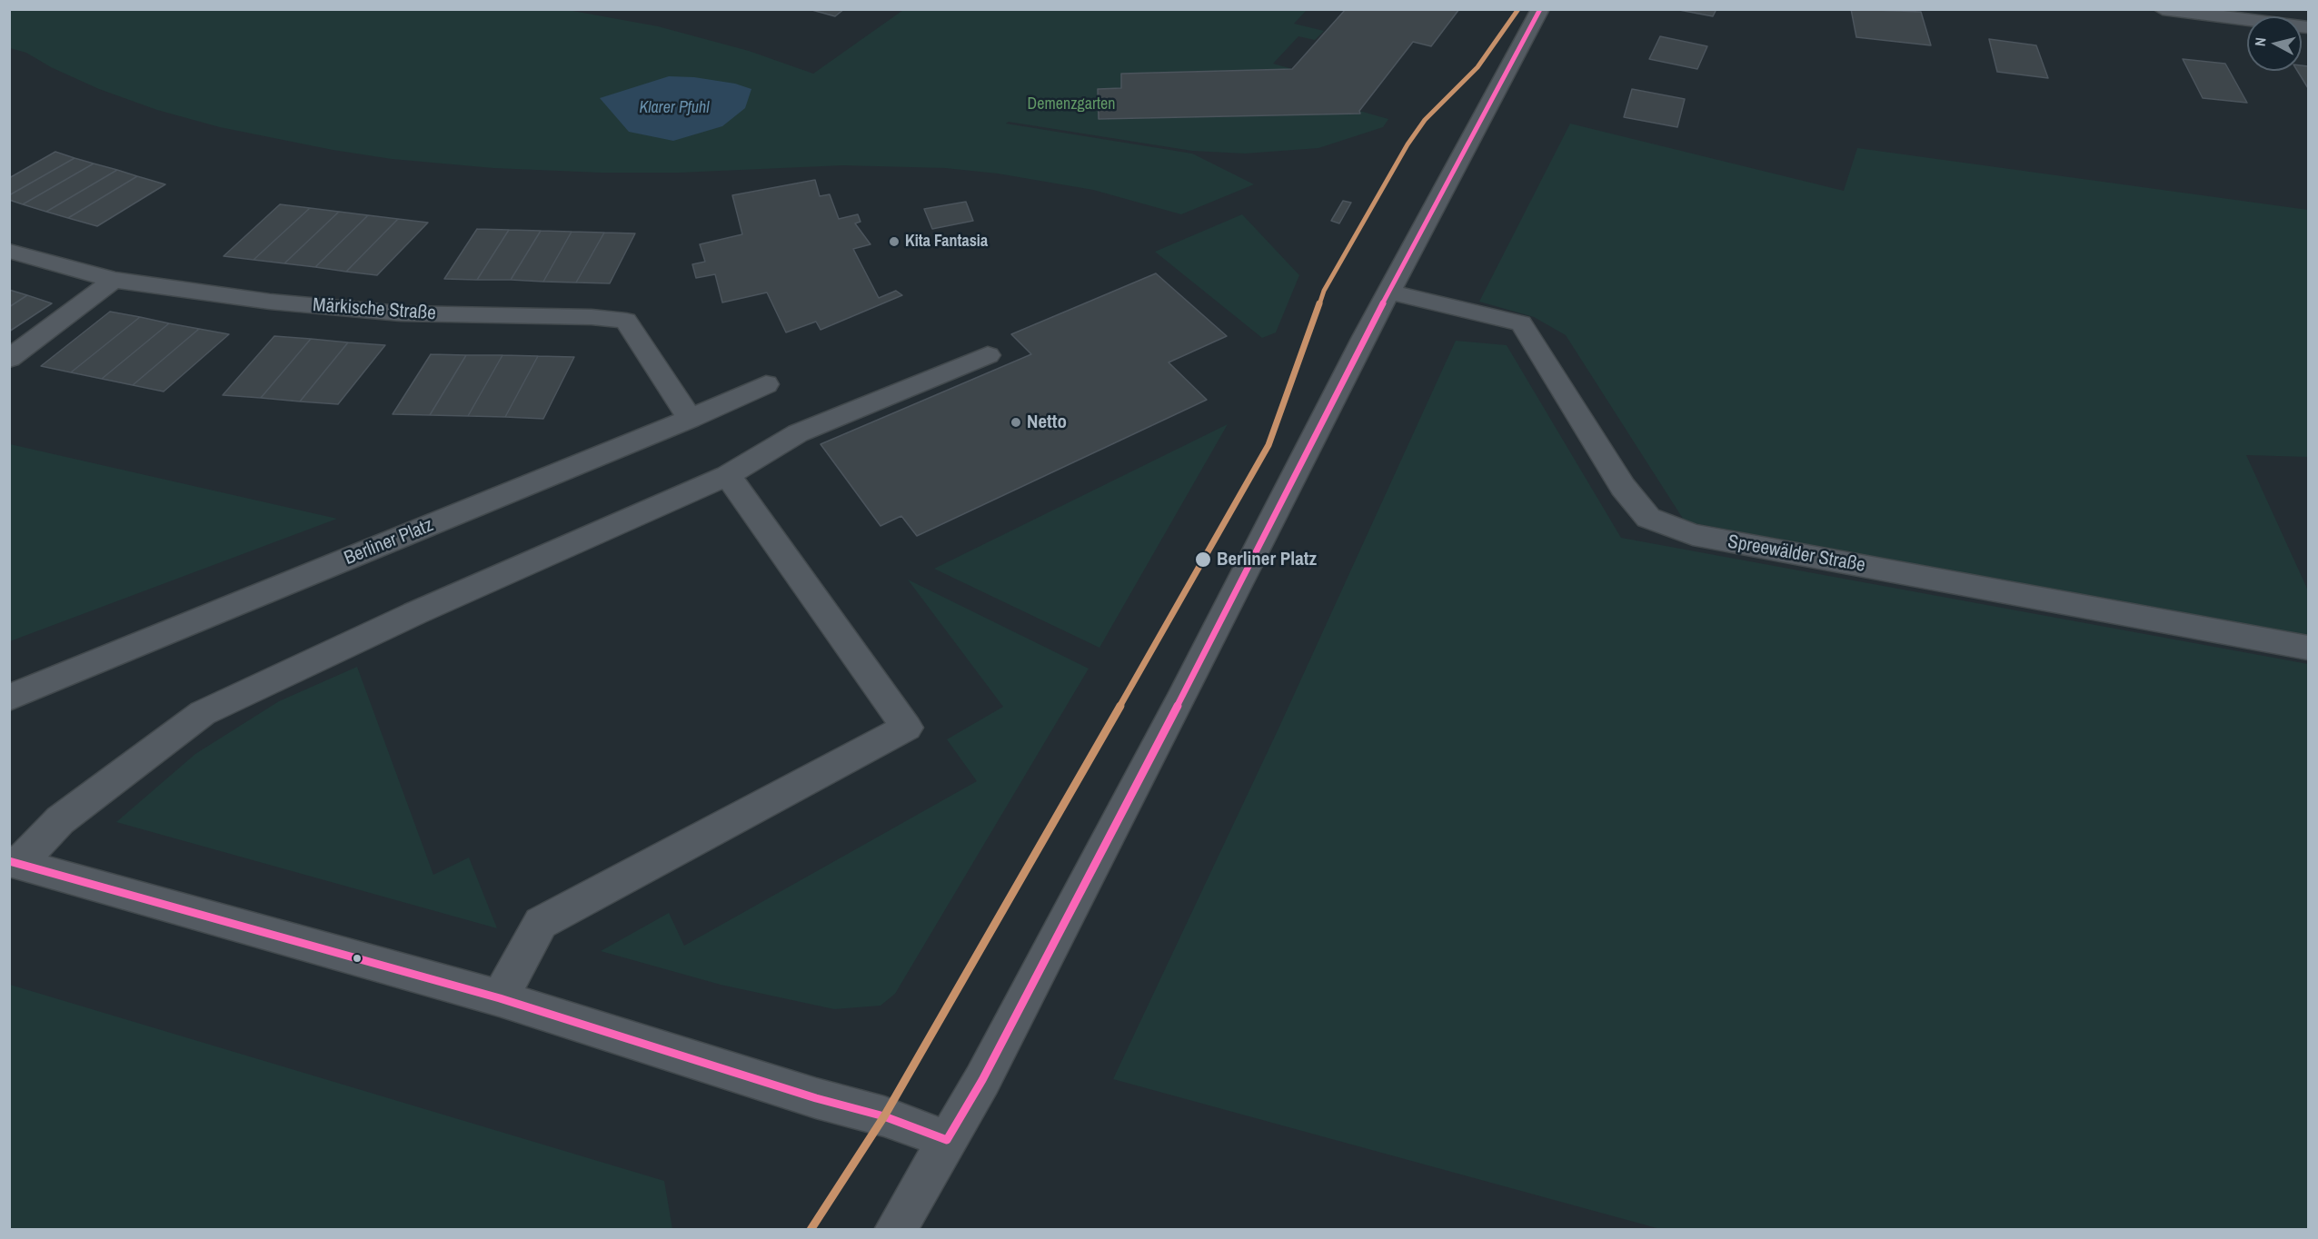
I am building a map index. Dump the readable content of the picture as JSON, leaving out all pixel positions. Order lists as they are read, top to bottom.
{
  "streets": {
    "street": ["Märkische Straße", "Berliner Platz", "Spreewälder Straße"]
  },
  "crossings": [
    ["Märkische Straße", "Berliner Platz"]
  ],
  "water": ["Klarer Pfuhl"],
  "parks": ["Demenzgarten"],
  "places": ["Kita Fantasia", "Netto", "Berliner Platz"],
  "north": "left"
}
